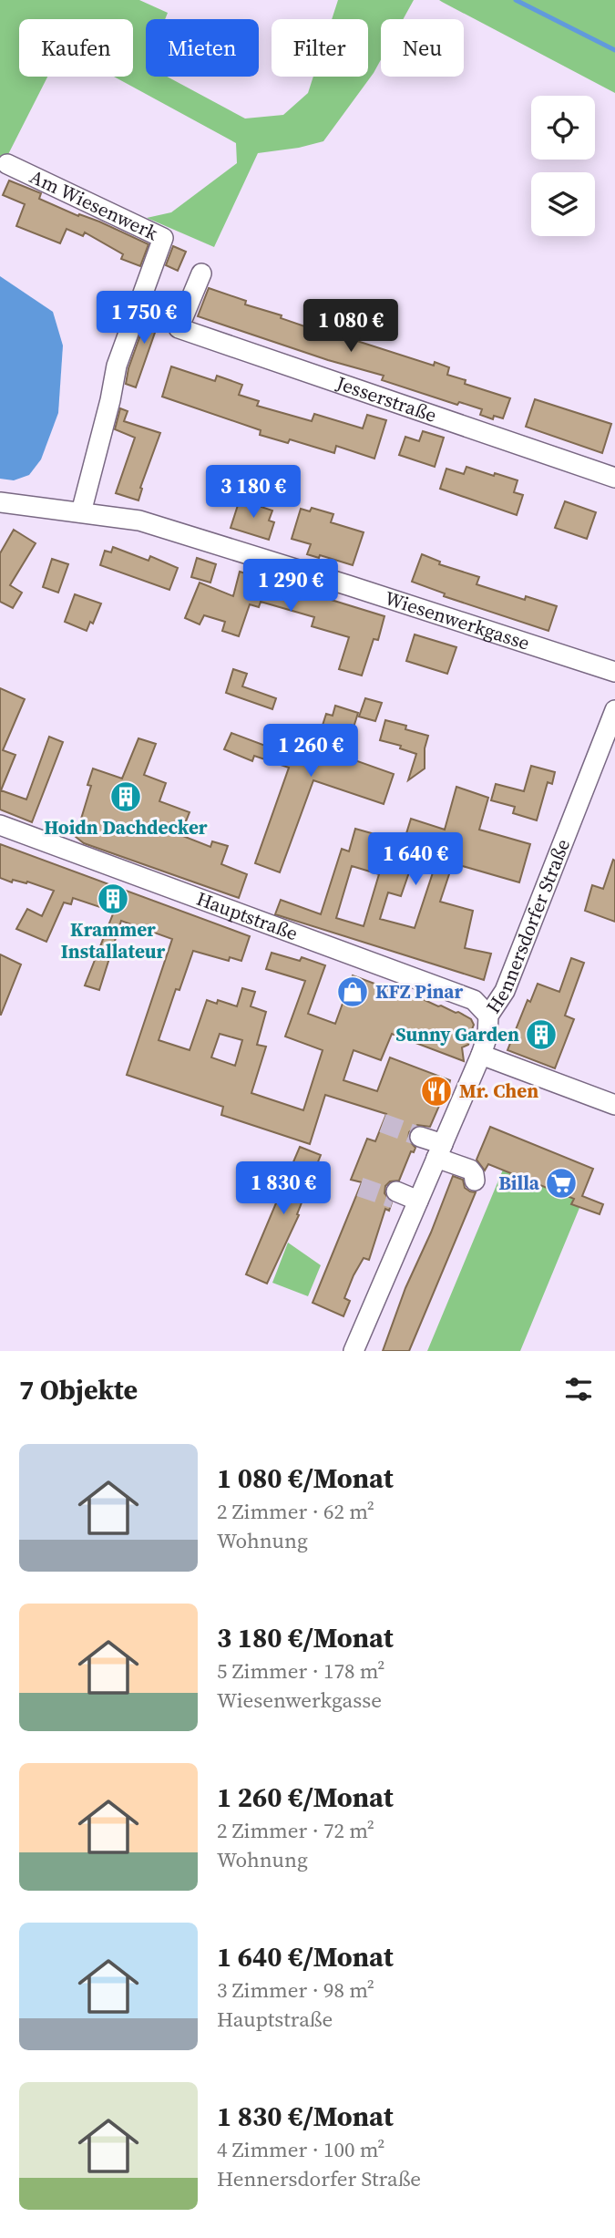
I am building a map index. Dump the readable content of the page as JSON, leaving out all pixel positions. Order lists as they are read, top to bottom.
{
  "streets": {
    "street": [
      "Am Wiesenwerk",
      "Jesserstraße",
      "Wiesenwerkgasse",
      "Hauptstraße",
      "Hennersdorfer Straße"
    ]
  },
  "crossings": [
    ["Am Wiesenwerk", "Wiesenwerkgasse"],
    ["Hauptstraße", "Hennersdorfer Straße"]
  ],
  "places": {
    "building": ["Hoidn Dachdecker", "Krammer Installateur", "Sunny Garden"],
    "shop": ["KFZ Pinar"],
    "restaurant": ["Mr. Chen"],
    "supermarket": ["Billa"]
  },
  "page": {
    "chip": [
      "Kaufen",
      "Mieten",
      "Filter",
      "Neu"
    ],
    "price": [
      "1 750 €",
      "1 080 €",
      "3 180 €",
      "1 290 €",
      "1 260 €",
      "1 640 €",
      "1 830 €"
    ],
    "heading": "7 Objekte",
    "list": [
      {
        "name": "1 080 €/Monat",
        "note": "2 Zimmer · 62 m² · Wohnung"
      },
      {
        "name": "3 180 €/Monat",
        "note": "5 Zimmer · 178 m² · Wiesenwerkgasse"
      },
      {
        "name": "1 260 €/Monat",
        "note": "2 Zimmer · 72 m² · Wohnung"
      },
      {
        "name": "1 640 €/Monat",
        "note": "3 Zimmer · 98 m² · Hauptstraße"
      },
      {
        "name": "1 830 €/Monat",
        "note": "4 Zimmer · 100 m² · Hennersdorfer Straße"
      }
    ]
  }
}
